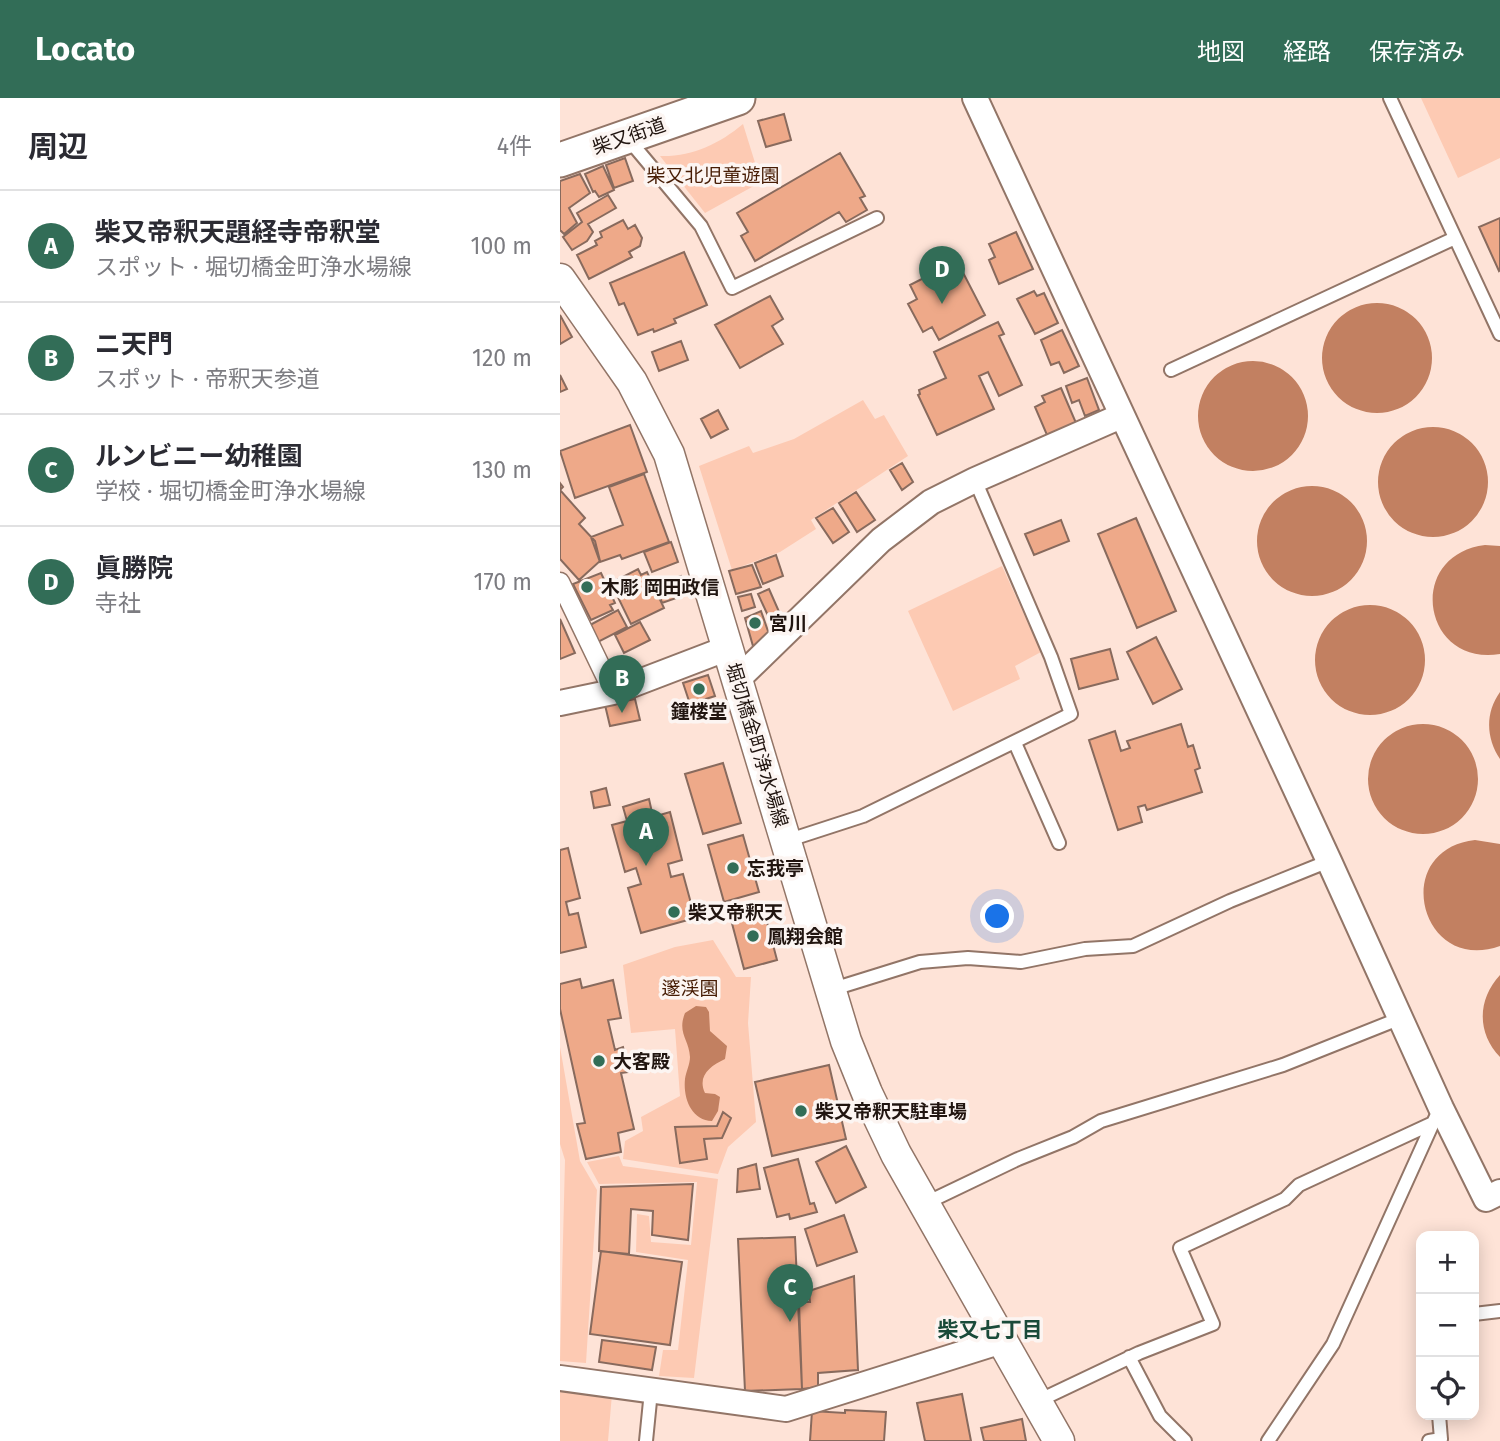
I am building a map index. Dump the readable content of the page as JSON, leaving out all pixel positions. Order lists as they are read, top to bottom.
{
  "streets": {
    "main road": ["柴又街道"],
    "street": ["堀切橋金町浄水場線"]
  },
  "districts": ["柴又七丁目"],
  "parks": ["柴又北児童遊園", "邃渓園"],
  "places": [
    "木彫 岡田政信",
    "宮川",
    "鐘楼堂",
    "忘我亭",
    "柴又帝釈天",
    "鳳翔会館",
    "大客殿",
    "柴又帝釈天駐車場"
  ],
  "page": {
    "header": "Locato",
    "nav": ["地図", "経路", "保存済み"],
    "heading": ["周辺", "4件"],
    "list": [
      {
        "mark": "A",
        "name": "柴又帝釈天題経寺帝釈堂",
        "note": "スポット · 堀切橋金町浄水場線",
        "value": "100 m"
      },
      {
        "mark": "B",
        "name": "ニ天門",
        "note": "スポット · 帝釈天参道",
        "value": "120 m"
      },
      {
        "mark": "C",
        "name": "ルンビニー幼稚園",
        "note": "学校 · 堀切橋金町浄水場線",
        "value": "130 m"
      },
      {
        "mark": "D",
        "name": "眞勝院",
        "note": "寺社",
        "value": "170 m"
      }
    ],
    "pins": [
      "D",
      "B",
      "A",
      "C"
    ],
    "map_buttons": ["+", "−"]
  }
}
